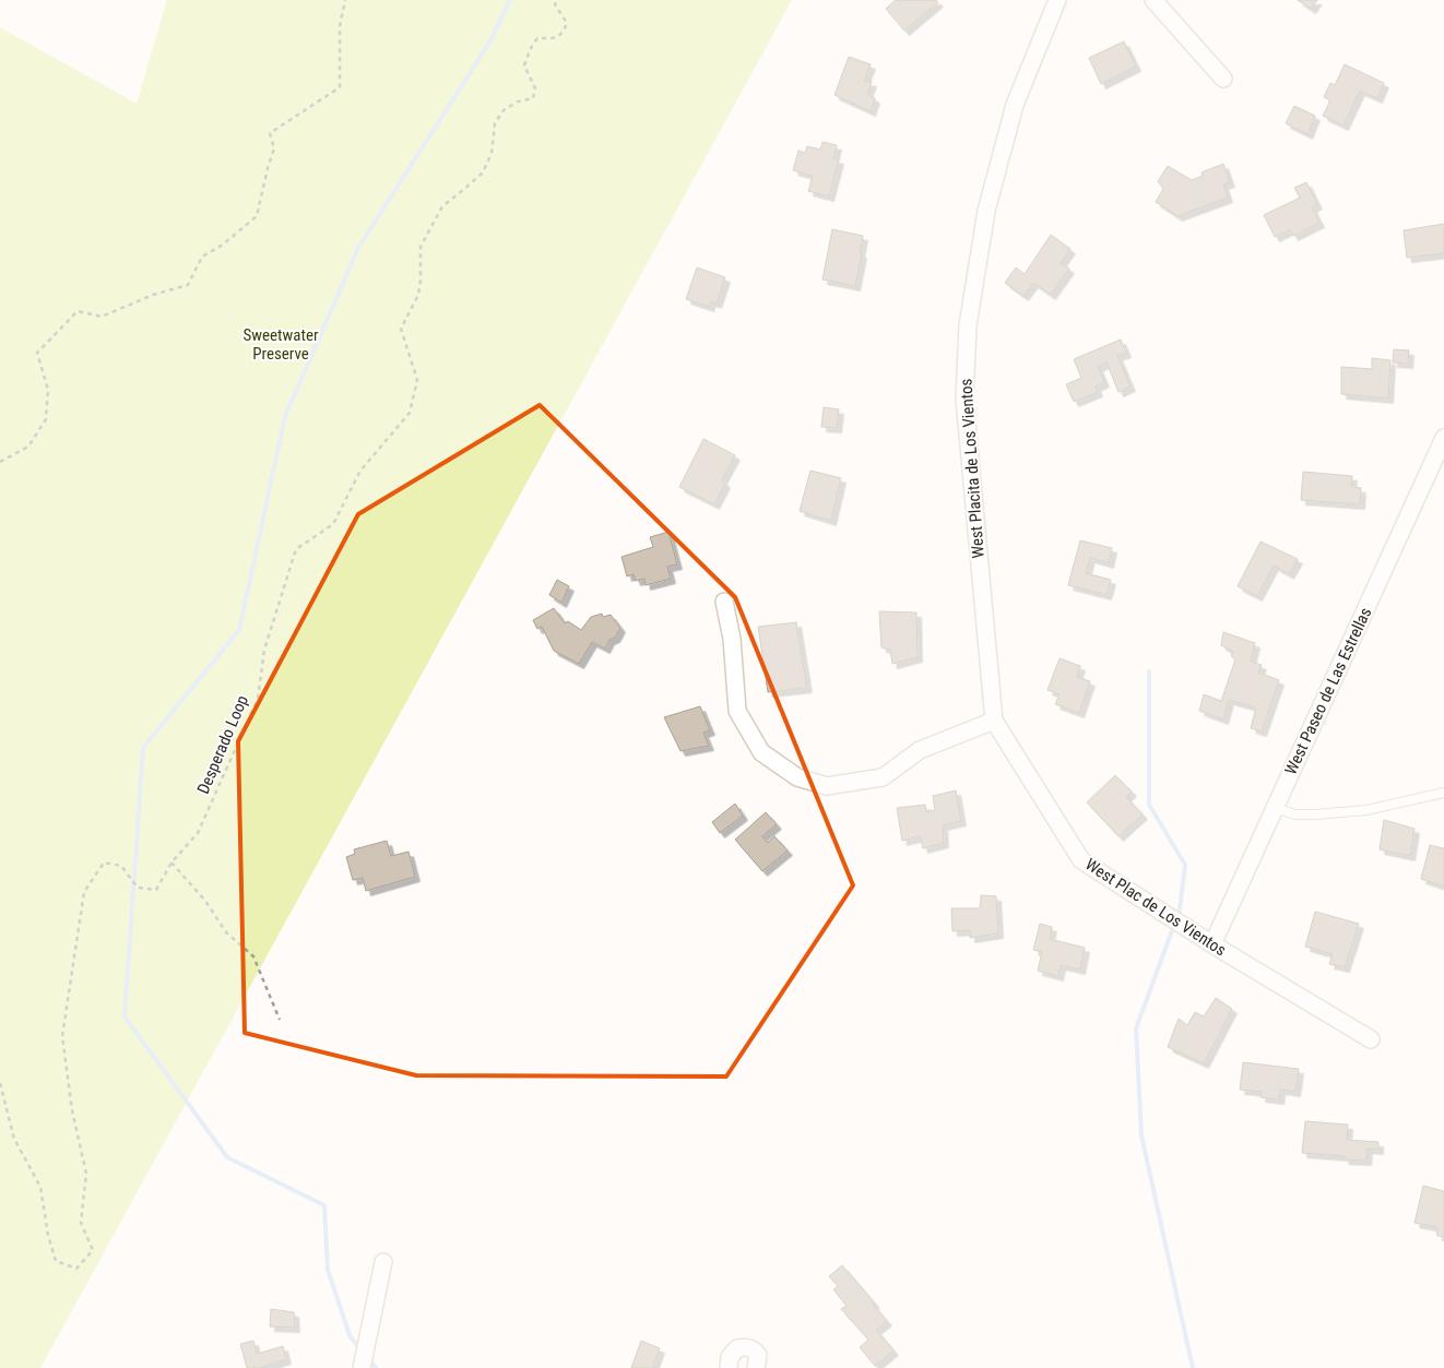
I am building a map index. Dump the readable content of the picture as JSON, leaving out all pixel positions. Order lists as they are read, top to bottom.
{
  "streets": {
    "street": ["West Placita de Los Vientos", "West Paseo de Las Estrellas", "West Plac de Los Vientos"],
    "path": ["Desperado Loop"]
  },
  "crossings": [
    ["West Placita de Los Vientos", "West Plac de Los Vientos"],
    ["West Paseo de Las Estrellas", "West Plac de Los Vientos"]
  ],
  "parks": ["Sweetwater Preserve"]
}
